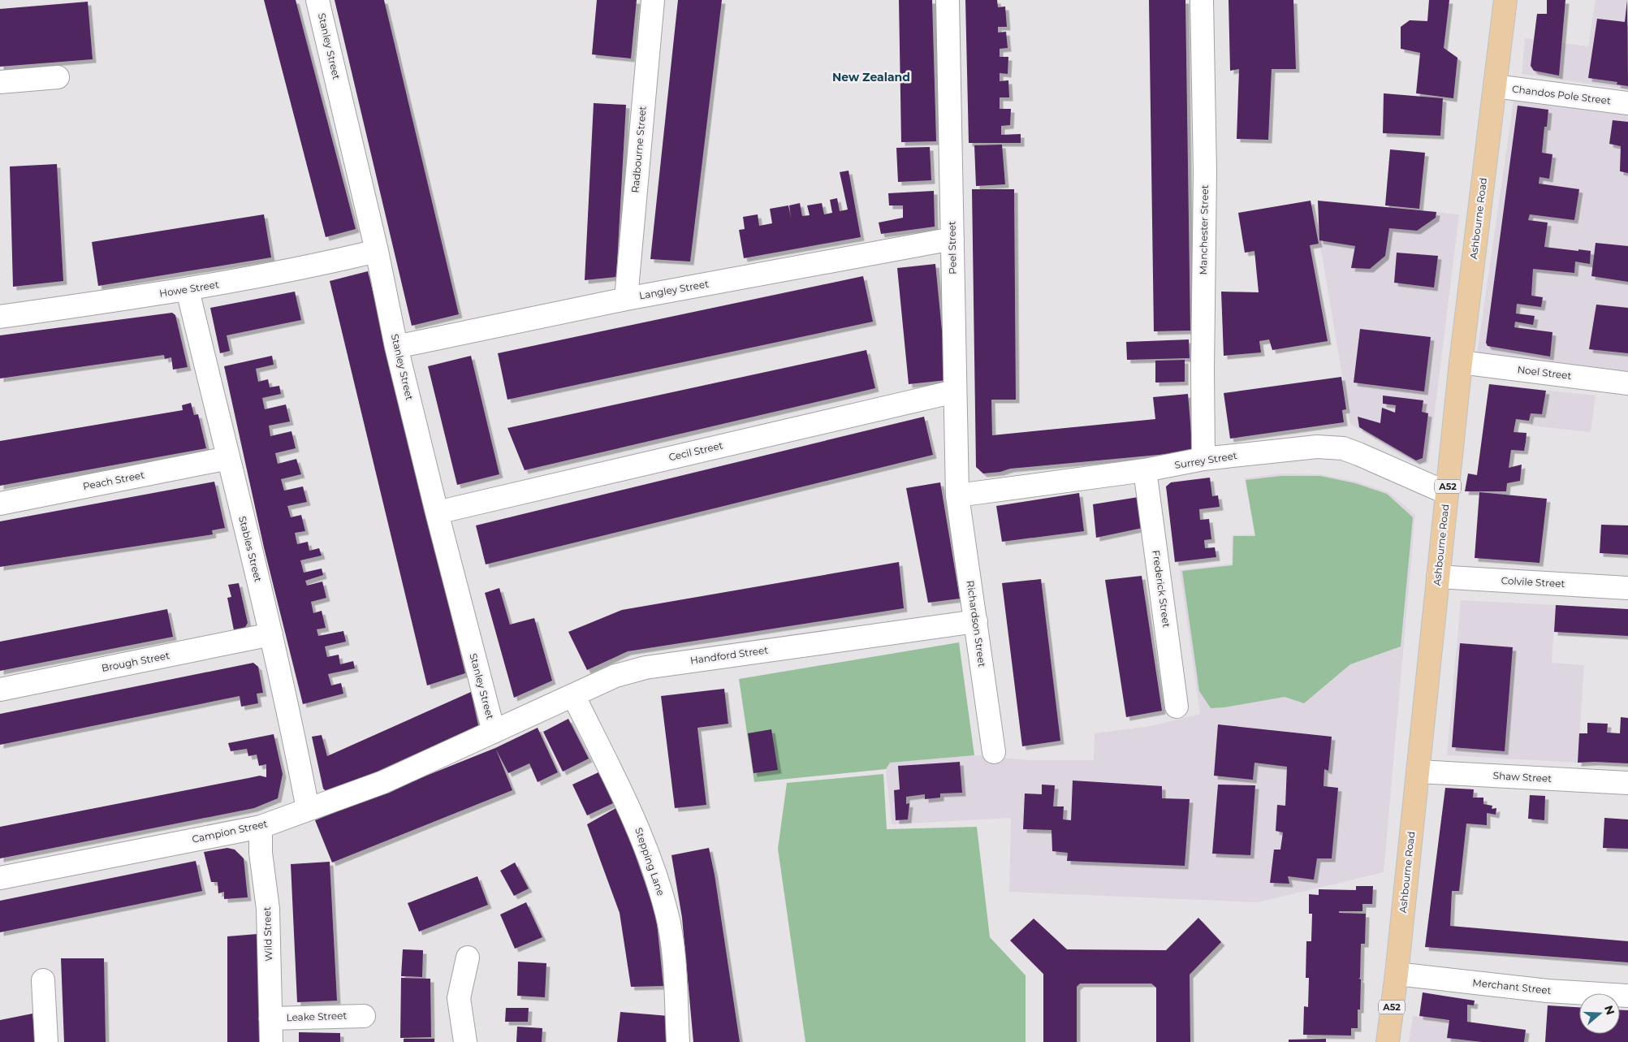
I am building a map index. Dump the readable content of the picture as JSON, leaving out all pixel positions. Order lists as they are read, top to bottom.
{
  "streets": {
    "main road": ["Ashbourne Road", "A52"],
    "street": [
      "Stanley Street",
      "Chandos Pole Street",
      "Radbourne Street",
      "Manchester Street",
      "Peel Street",
      "Howe Street",
      "Langley Street",
      "Noel Street",
      "Cecil Street",
      "Surrey Street",
      "Peach Street",
      "Stables Street",
      "Colvile Street",
      "Frederick Street",
      "Richardson Street",
      "Handford Street",
      "Brough Street",
      "Shaw Street",
      "Campion Street",
      "Stepping Lane",
      "Wild Street",
      "Merchant Street",
      "Leake Street"
    ]
  },
  "crossings": [
    ["Stanley Street", "Howe Street"],
    ["Stanley Street", "Langley Street"],
    ["Stanley Street", "Cecil Street"],
    ["Stanley Street", "Handford Street"],
    ["Stanley Street", "Campion Street"],
    ["Chandos Pole Street", "Ashbourne Road"],
    ["Radbourne Street", "Langley Street"],
    ["Ashbourne Road", "Noel Street"],
    ["Ashbourne Road", "Surrey Street"],
    ["Ashbourne Road", "Colvile Street"],
    ["Ashbourne Road", "Shaw Street"],
    ["Ashbourne Road", "Merchant Street"],
    ["Manchester Street", "Surrey Street"],
    ["Peel Street", "Langley Street"],
    ["Peel Street", "Cecil Street"],
    ["Peel Street", "Surrey Street"],
    ["Peel Street", "Richardson Street"],
    ["Howe Street", "Stables Street"],
    ["Surrey Street", "Frederick Street"],
    ["Surrey Street", "Richardson Street"],
    ["Peach Street", "Stables Street"],
    ["Stables Street", "Brough Street"],
    ["Stables Street", "Campion Street"],
    ["Richardson Street", "Handford Street"],
    ["Handford Street", "Campion Street"],
    ["Handford Street", "Stepping Lane"],
    ["Campion Street", "Wild Street"],
    ["Wild Street", "Leake Street"]
  ],
  "districts": ["New Zealand"],
  "north": "right"
}
